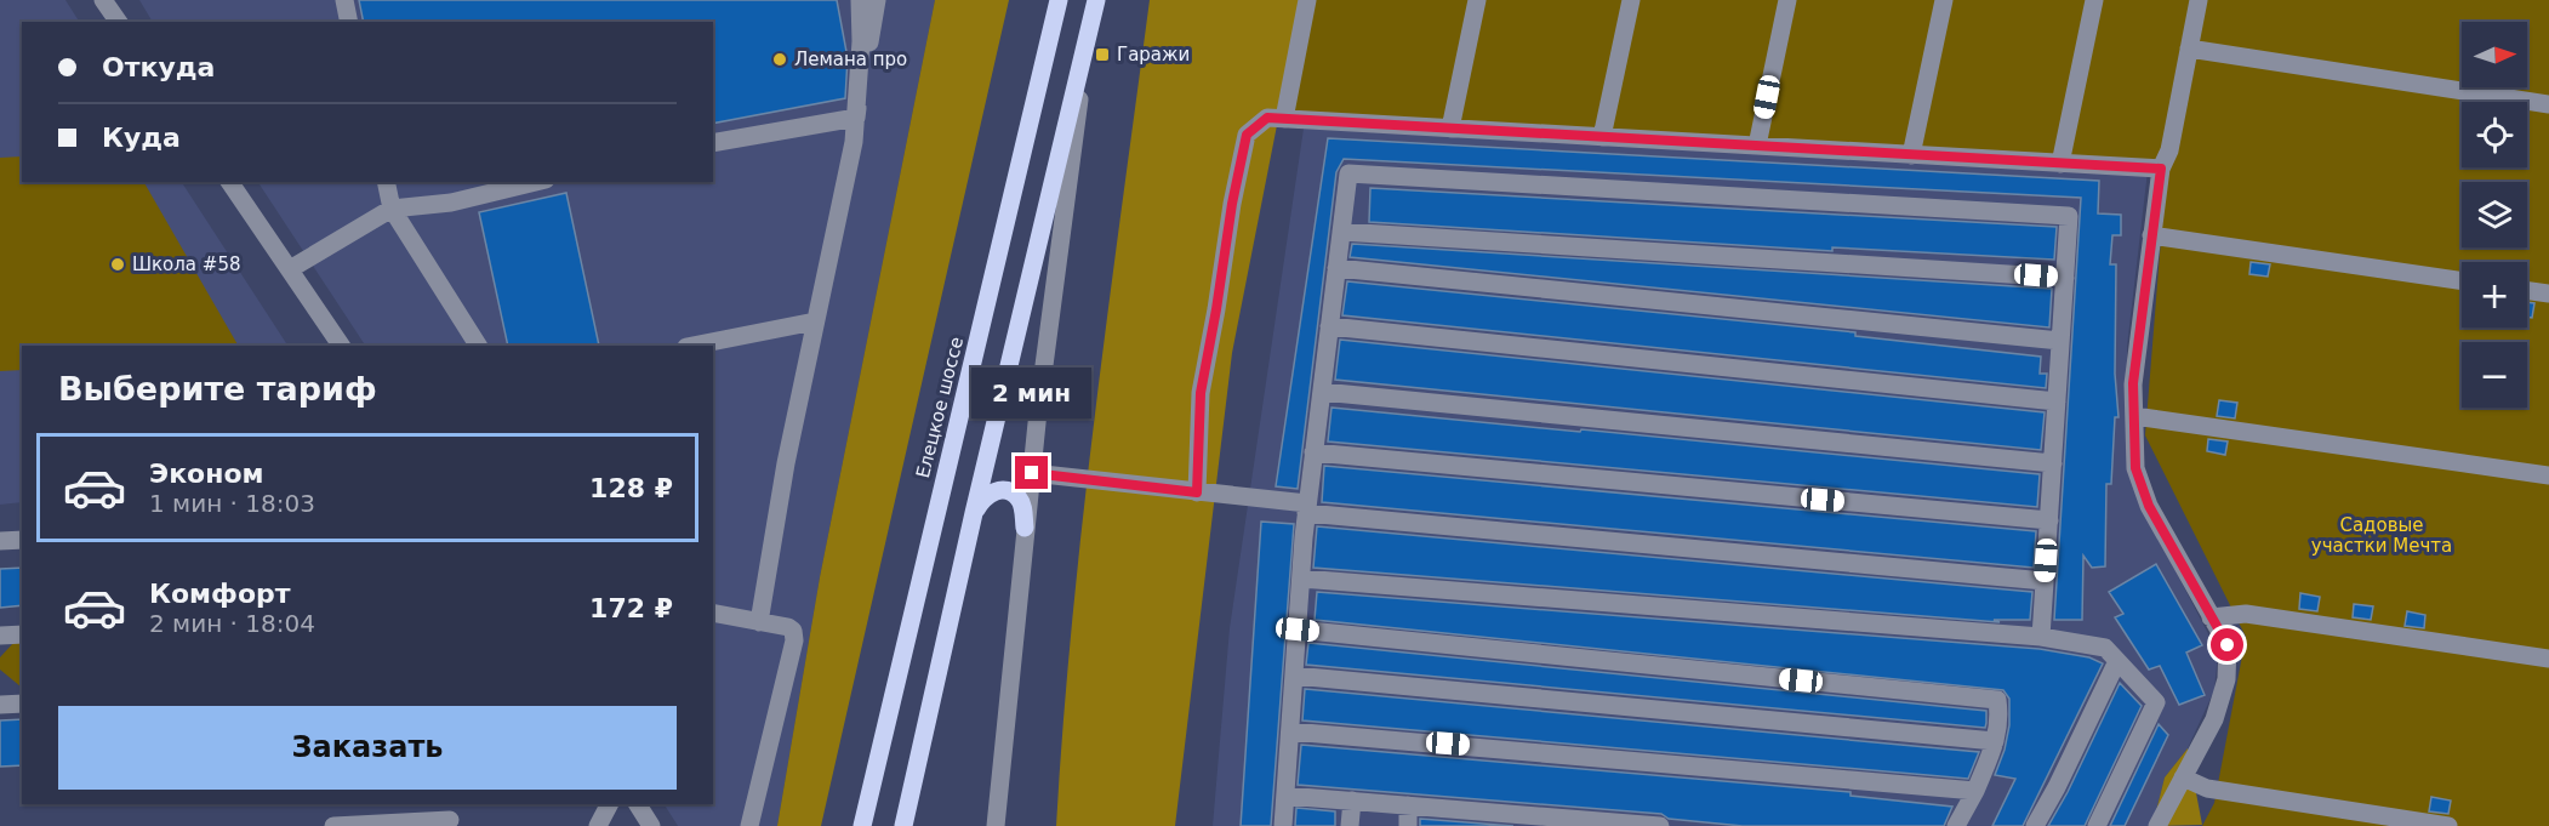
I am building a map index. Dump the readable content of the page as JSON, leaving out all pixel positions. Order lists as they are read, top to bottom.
{
  "streets": {
    "main road": ["Елецкое шоссе"]
  },
  "parks": ["Садовые участки Мечта"],
  "places": {
    "transit": ["Гаражи"],
    "other": ["Лемана про", "Школа #58"]
  },
  "north": "right",
  "page": {
    "map_buttons": ["+", "−"],
    "banner": ["Откуда", "Куда"],
    "heading": "Выберите тариф",
    "bubble": "2 мин",
    "list": [
      {
        "name": "Эконом",
        "note": "1 мин · 18:03",
        "value": "128 ₽"
      },
      {
        "name": "Комфорт",
        "note": "2 мин · 18:04",
        "value": "172 ₽"
      }
    ],
    "buttons": "Заказать"
  }
}
